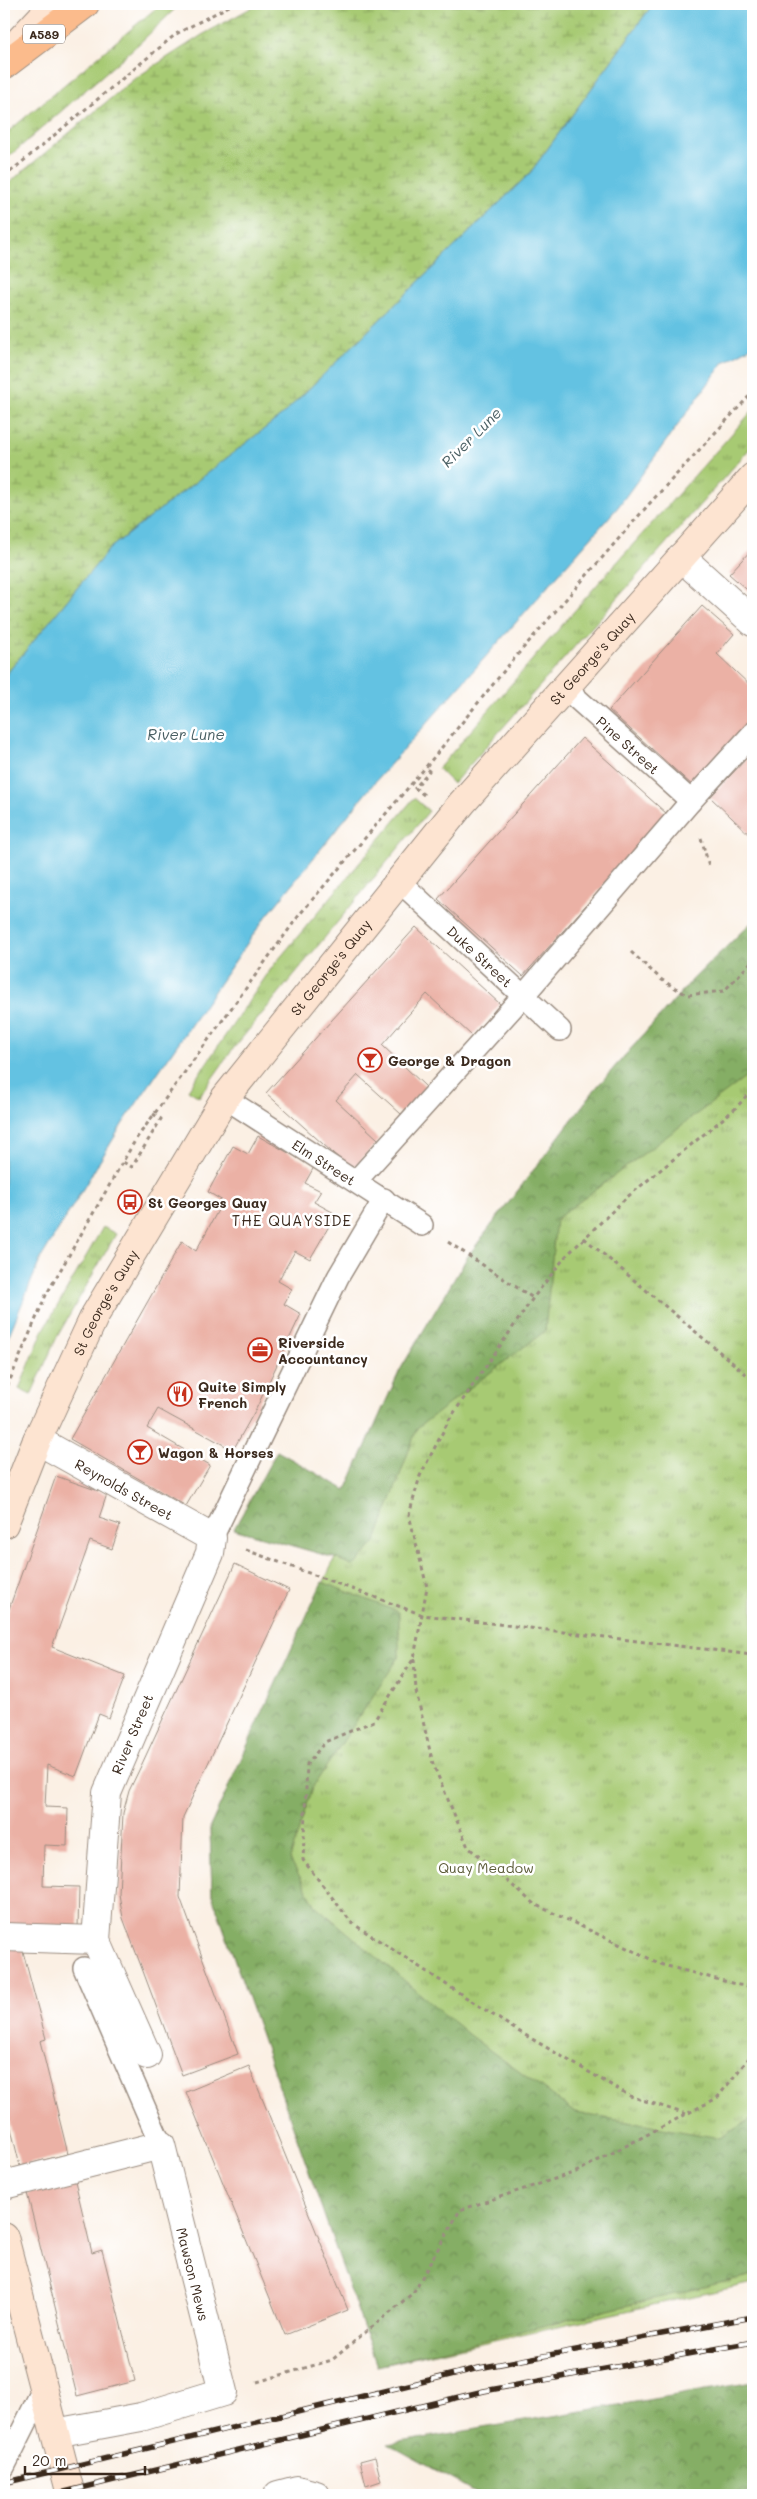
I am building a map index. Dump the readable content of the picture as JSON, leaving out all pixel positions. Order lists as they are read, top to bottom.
{
  "streets": {
    "main road": ["A589"],
    "street": [
      "St George's Quay",
      "Reynolds Street",
      "River Street",
      "Mawson Mews"
    ],
    "lane": ["Pine Street", "Duke Street", "Elm Street"]
  },
  "crossings": [
    ["St George's Quay", "Pine Street"],
    ["St George's Quay", "Duke Street"],
    ["St George's Quay", "Elm Street"],
    ["St George's Quay", "Reynolds Street"],
    ["Reynolds Street", "River Street"]
  ],
  "districts": ["THE QUAYSIDE"],
  "water": ["River Lune"],
  "parks": ["Quay Meadow"],
  "places": {
    "bar": ["George & Dragon", "Wagon & Horses"],
    "bus stop": ["St Georges Quay"],
    "office": ["Riverside Accountancy"],
    "restaurant": ["Quite Simply French"]
  },
  "scale_bar": "20 m"
}
